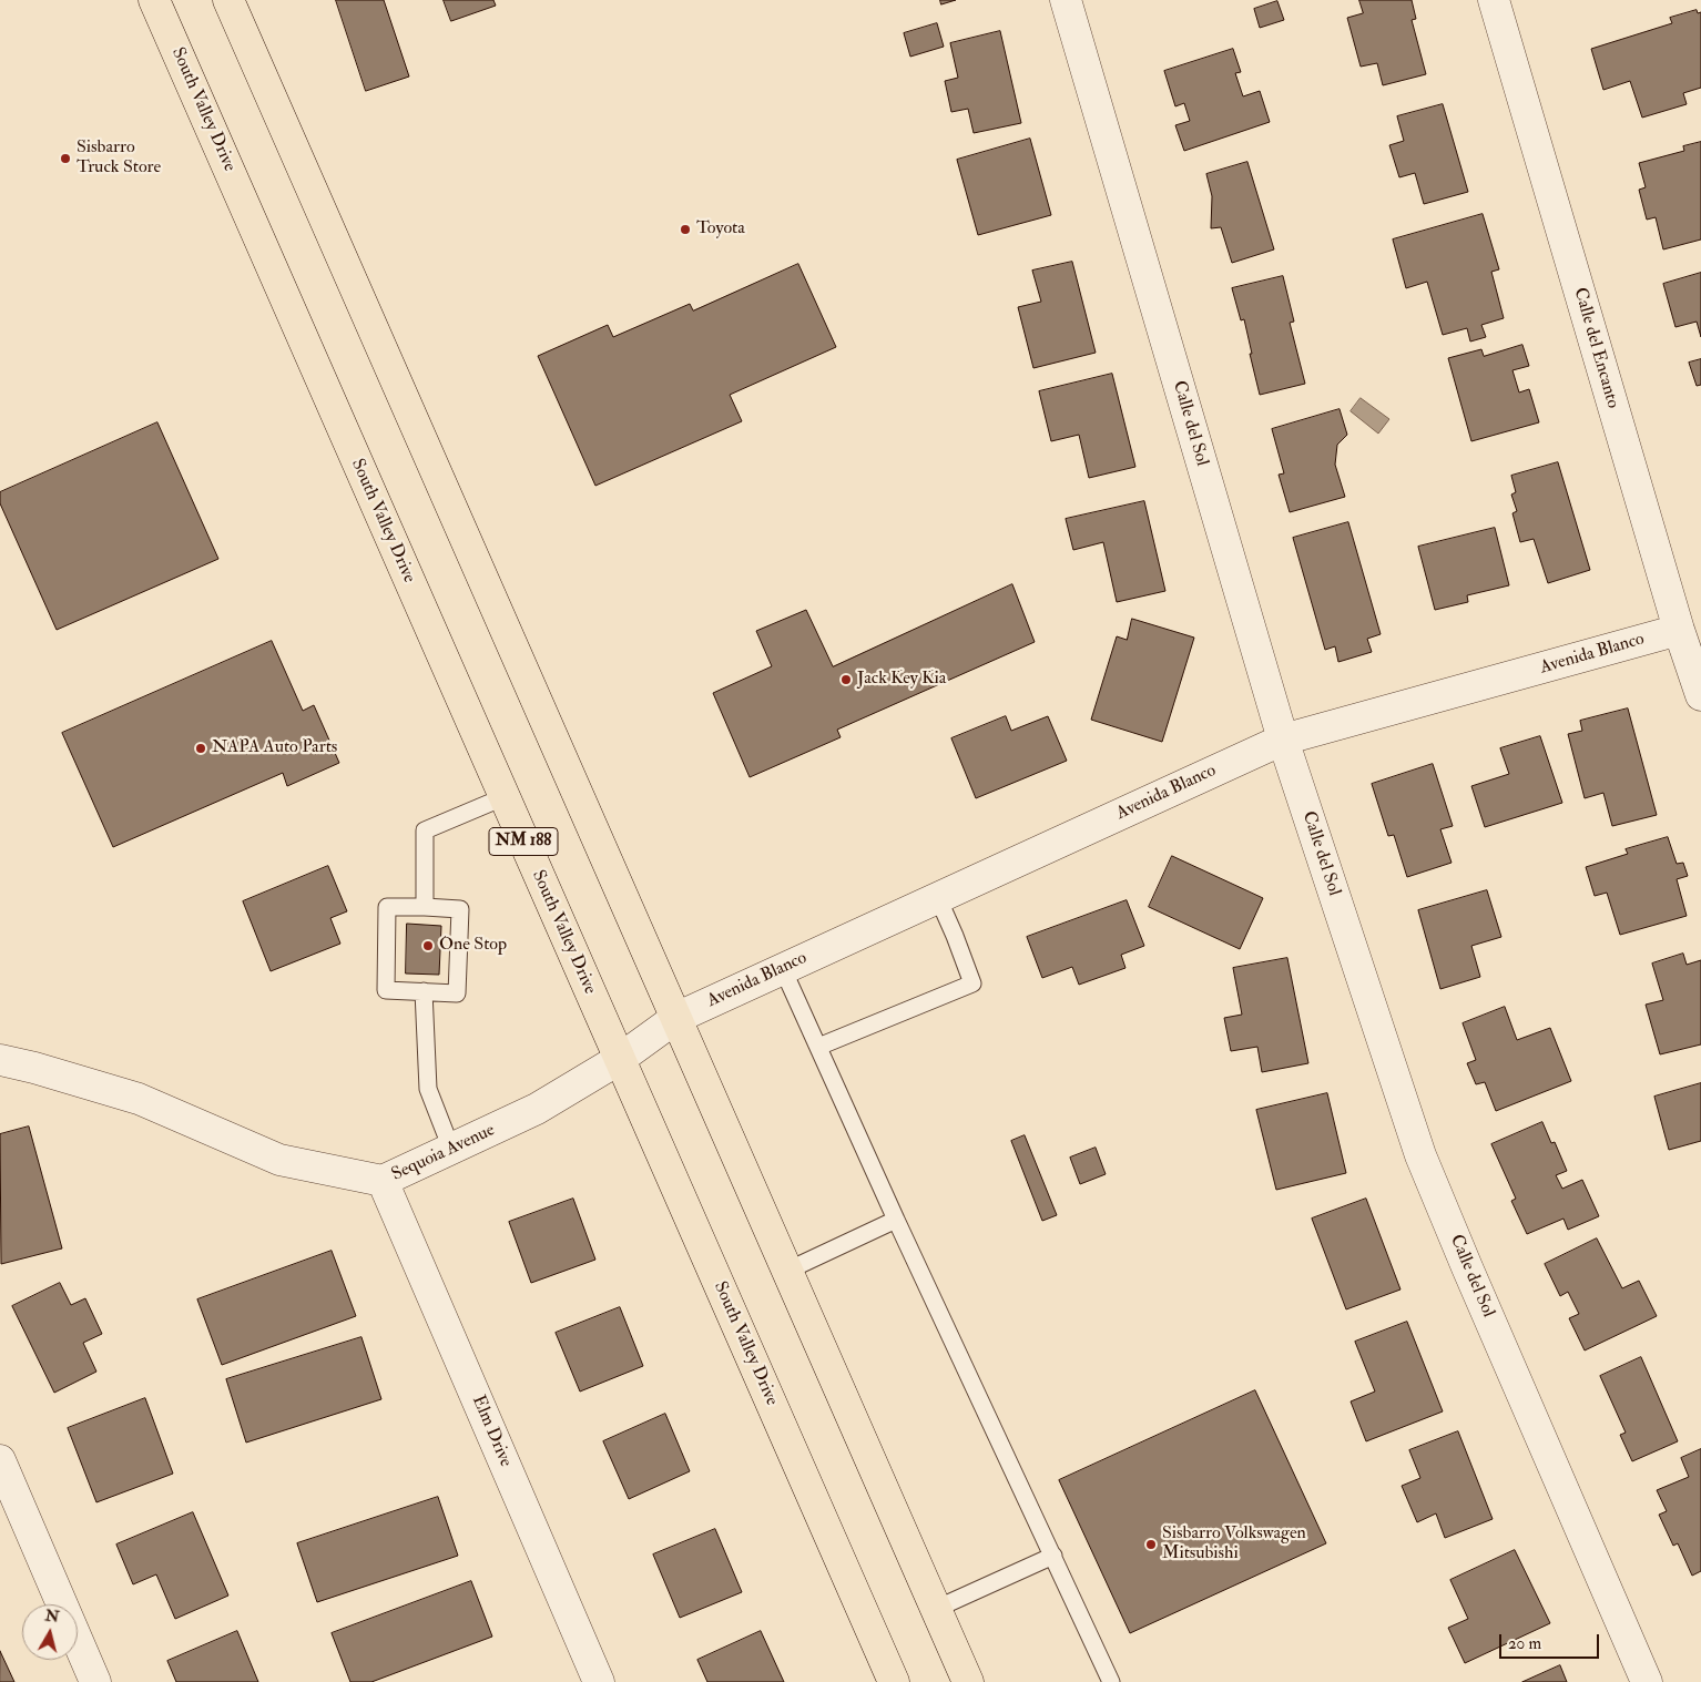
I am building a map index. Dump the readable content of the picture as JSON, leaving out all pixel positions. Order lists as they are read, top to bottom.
{
  "streets": {
    "main road": ["South Valley Drive", "NM 188"],
    "street": [
      "Calle del Encanto",
      "Calle del Sol",
      "Avenida Blanco",
      "Sequoia Avenue",
      "Elm Drive"
    ]
  },
  "crossings": [
    ["South Valley Drive", "Sequoia Avenue"],
    ["Calle del Encanto", "Avenida Blanco"],
    ["Calle del Sol", "Avenida Blanco"],
    ["Avenida Blanco", "Sequoia Avenue"],
    ["Sequoia Avenue", "Elm Drive"]
  ],
  "places": [
    "Sisbarro Truck Store",
    "Toyota",
    "Jack Key Kia",
    "NAPA Auto Parts",
    "One Stop",
    "Sisbarro Volkswagen Mitsubishi"
  ],
  "scale_bar": "20 m",
  "north": "top"
}
